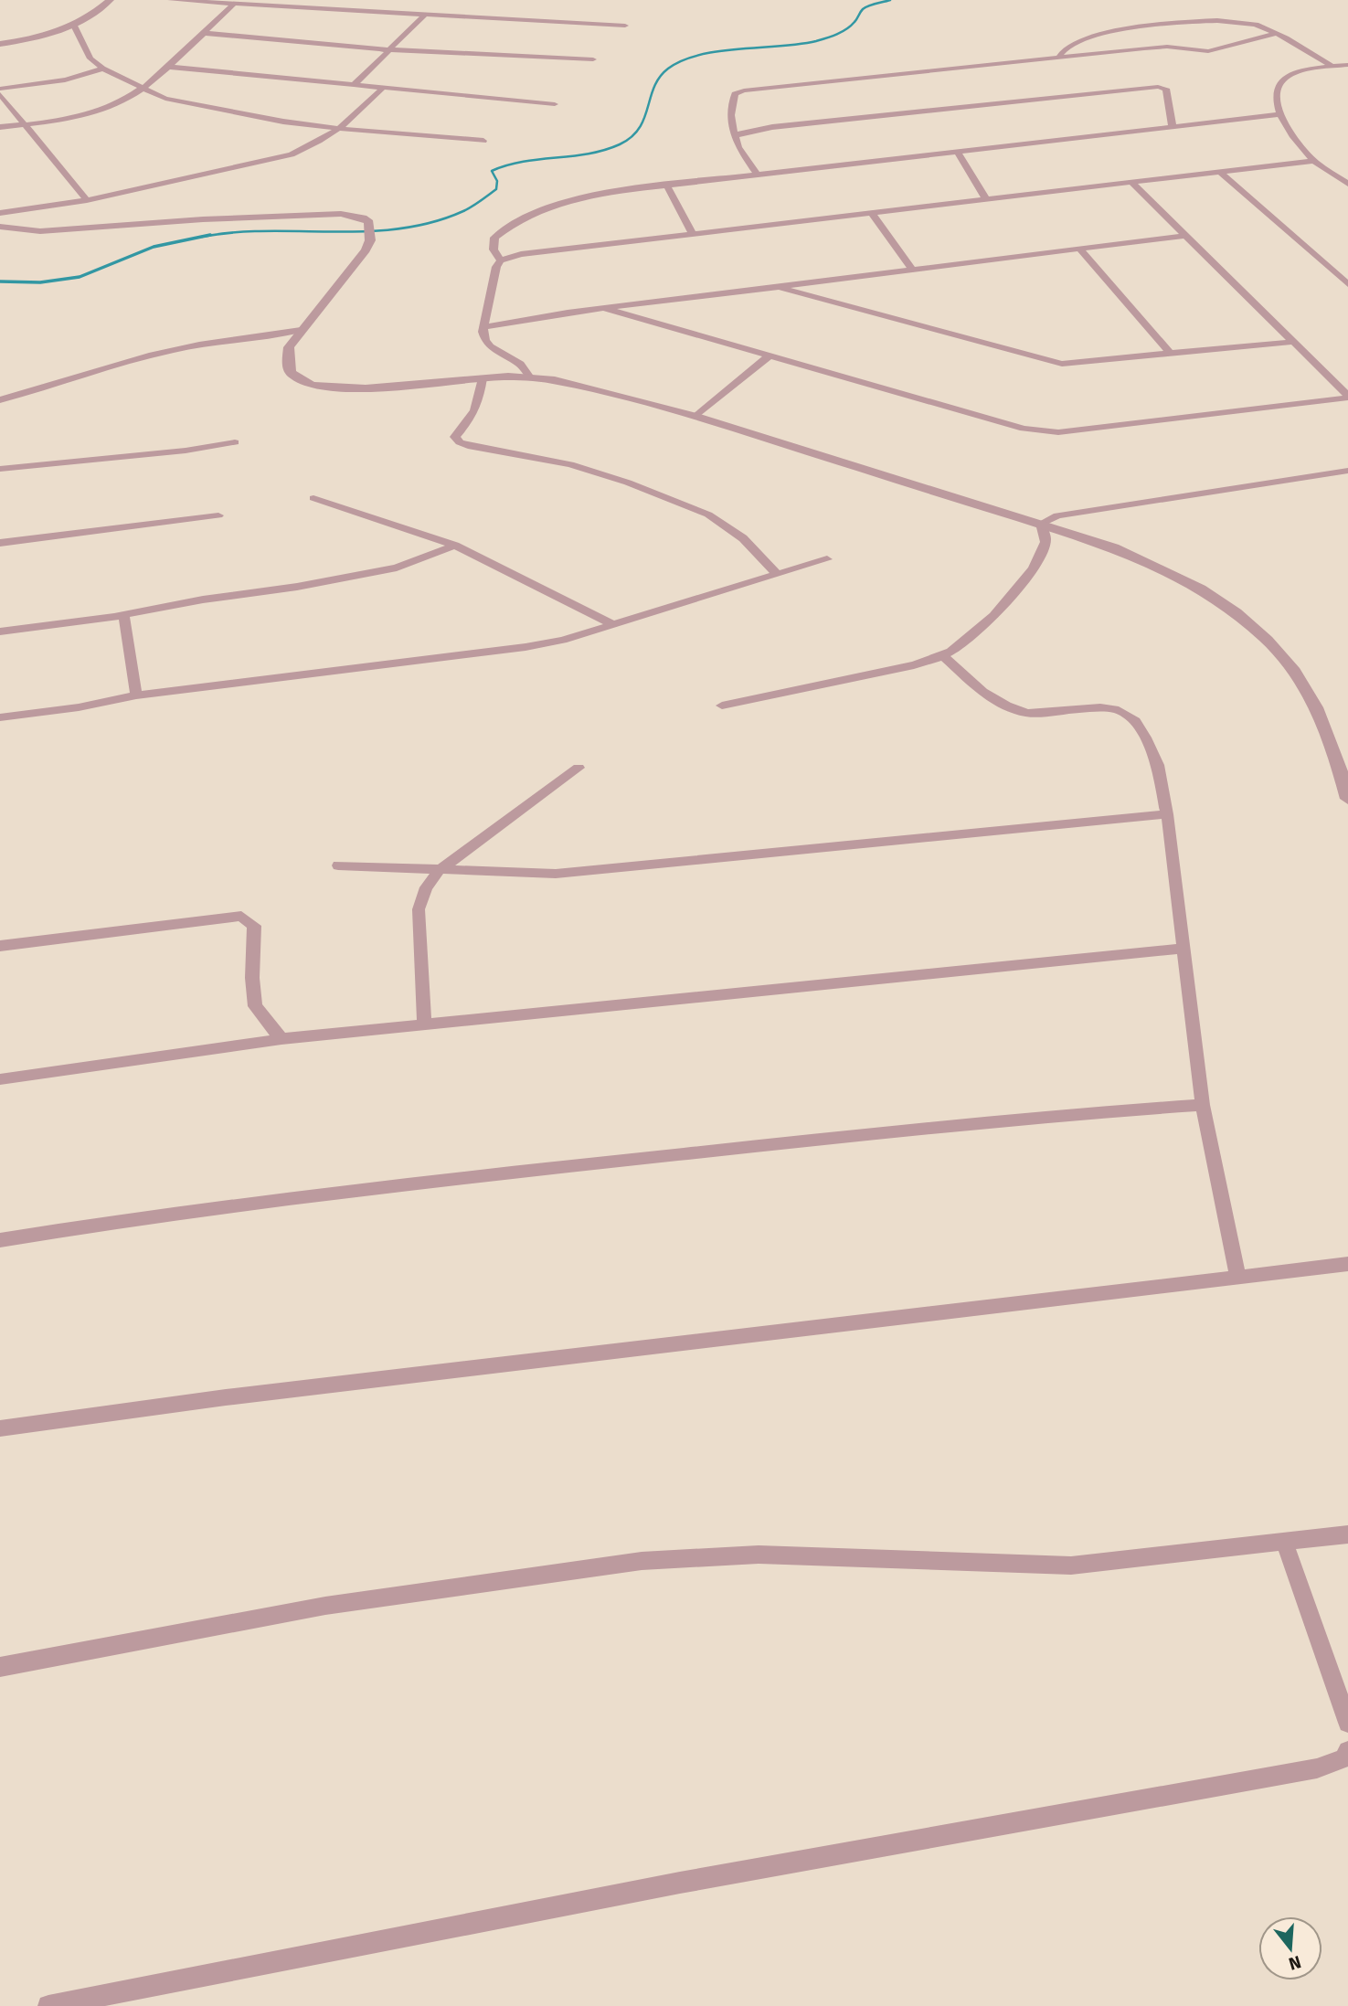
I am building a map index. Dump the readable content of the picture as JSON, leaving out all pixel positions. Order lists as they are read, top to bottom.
{
  "north": "bottom"
}
